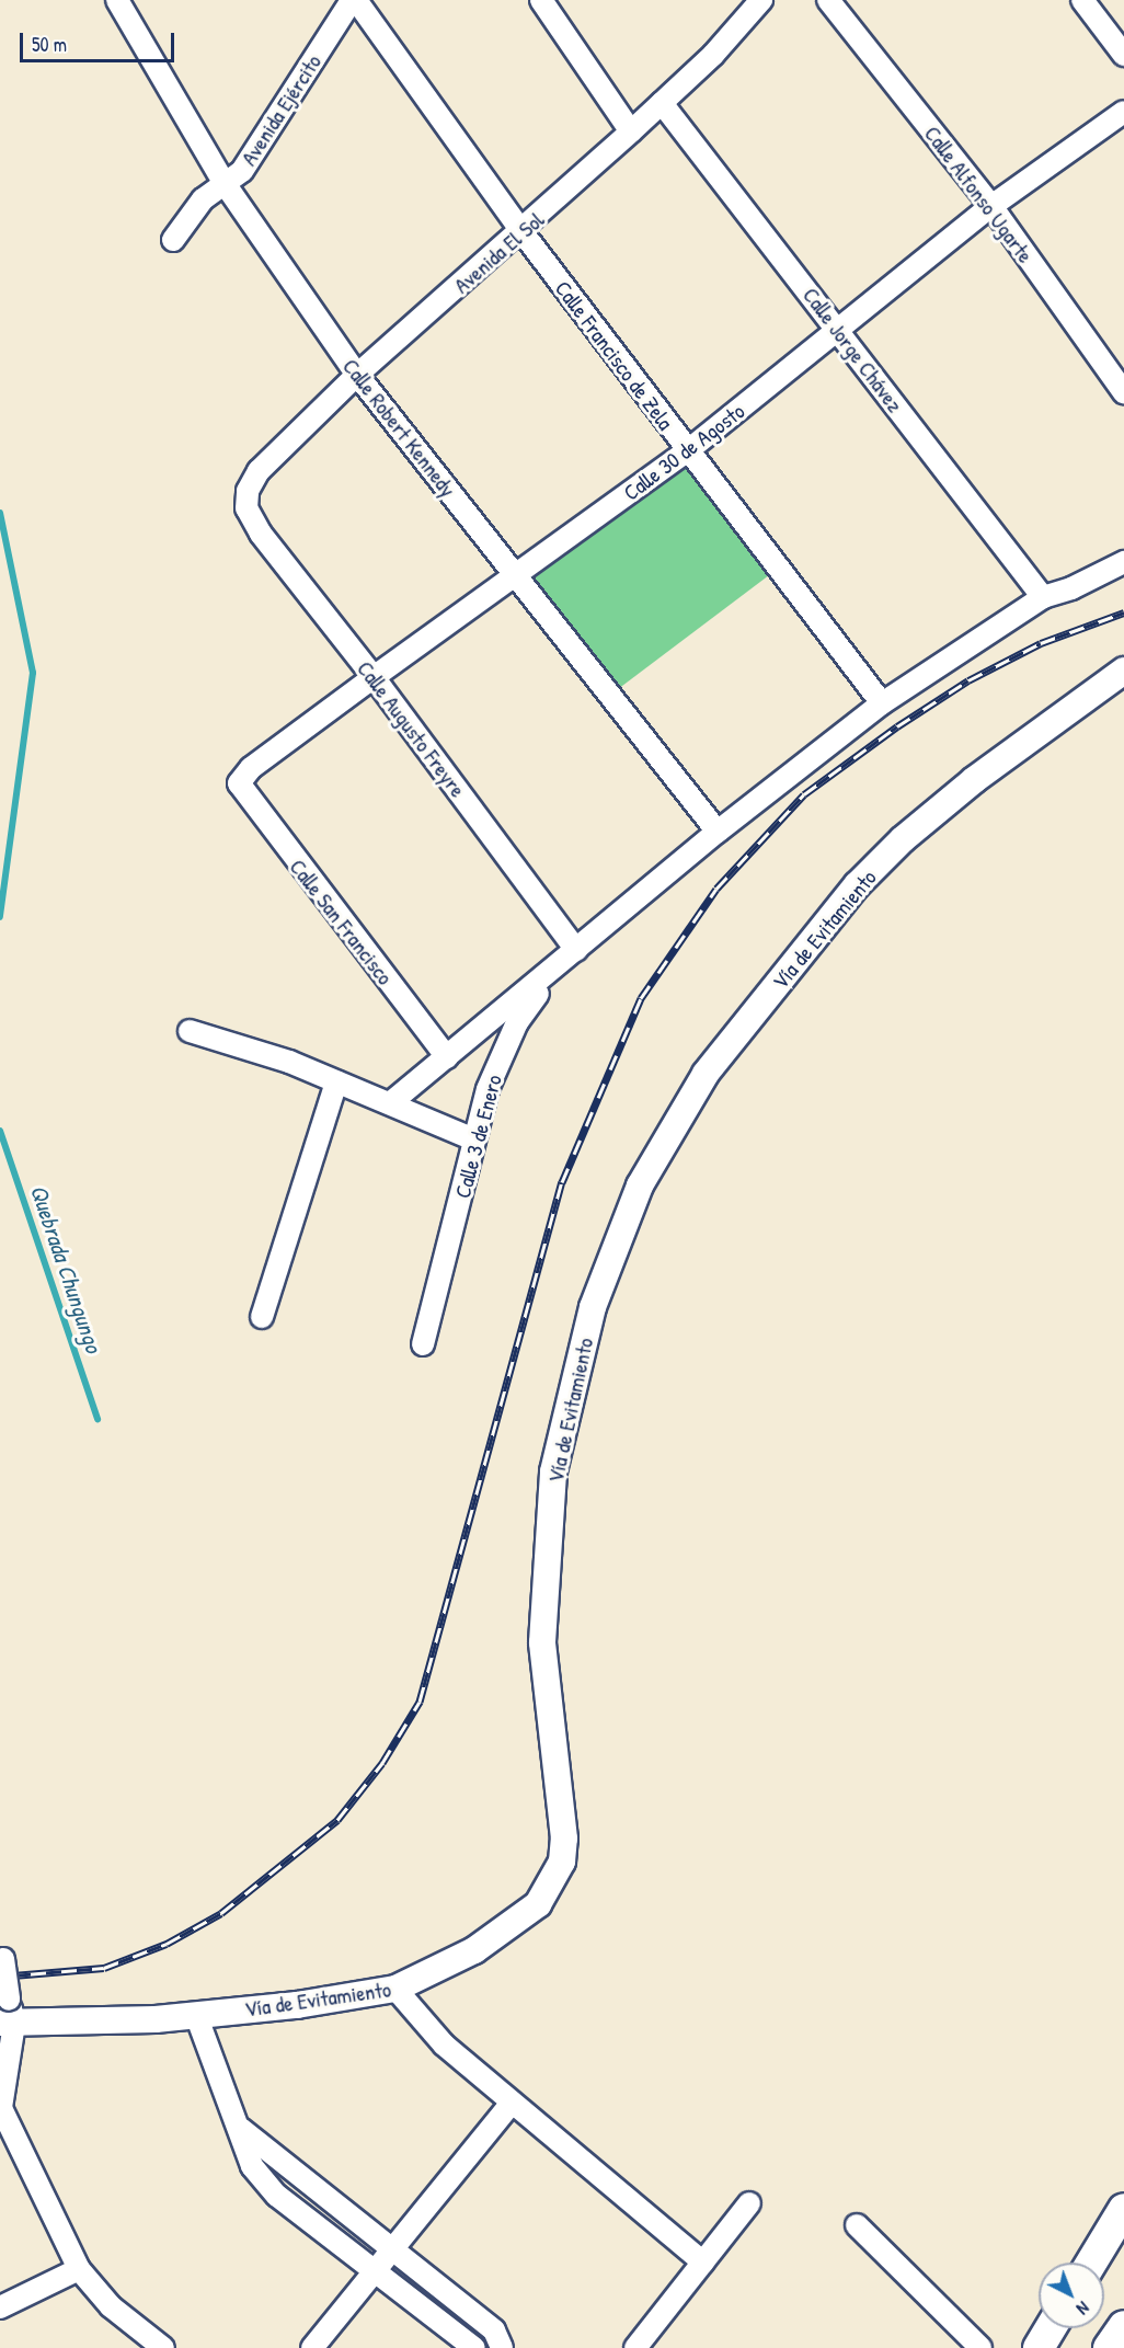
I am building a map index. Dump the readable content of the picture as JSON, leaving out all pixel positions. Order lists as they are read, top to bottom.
{
  "streets": {
    "main road": ["Vía de Evitamiento"],
    "street": [
      "Avenida Ejército",
      "Calle Alfonso Ugarte",
      "Avenida El Sol",
      "Calle Jorge Chávez",
      "Calle Francisco de Zela",
      "Calle Robert Kennedy",
      "Calle 30 de Agosto",
      "Calle Augusto Freyre",
      "Calle San Francisco",
      "Calle 3 de Enero"
    ]
  },
  "crossings": [
    ["Avenida Ejército", "Calle Francisco de Zela"],
    ["Avenida Ejército", "Calle Robert Kennedy"],
    ["Calle Alfonso Ugarte", "Calle 30 de Agosto"],
    ["Avenida El Sol", "Calle Jorge Chávez"],
    ["Avenida El Sol", "Calle Francisco de Zela"],
    ["Avenida El Sol", "Calle Robert Kennedy"],
    ["Avenida El Sol", "Calle Augusto Freyre"],
    ["Calle Jorge Chávez", "Calle 30 de Agosto"],
    ["Calle Francisco de Zela", "Calle 30 de Agosto"],
    ["Calle Robert Kennedy", "Calle 30 de Agosto"],
    ["Calle 30 de Agosto", "Calle Augusto Freyre"],
    ["Calle 30 de Agosto", "Calle San Francisco"],
    ["Calle Augusto Freyre", "Calle 3 de Enero"]
  ],
  "water": ["Quebrada Chungungo"],
  "scale_bar": "50 m",
  "north": "bottom right"
}
